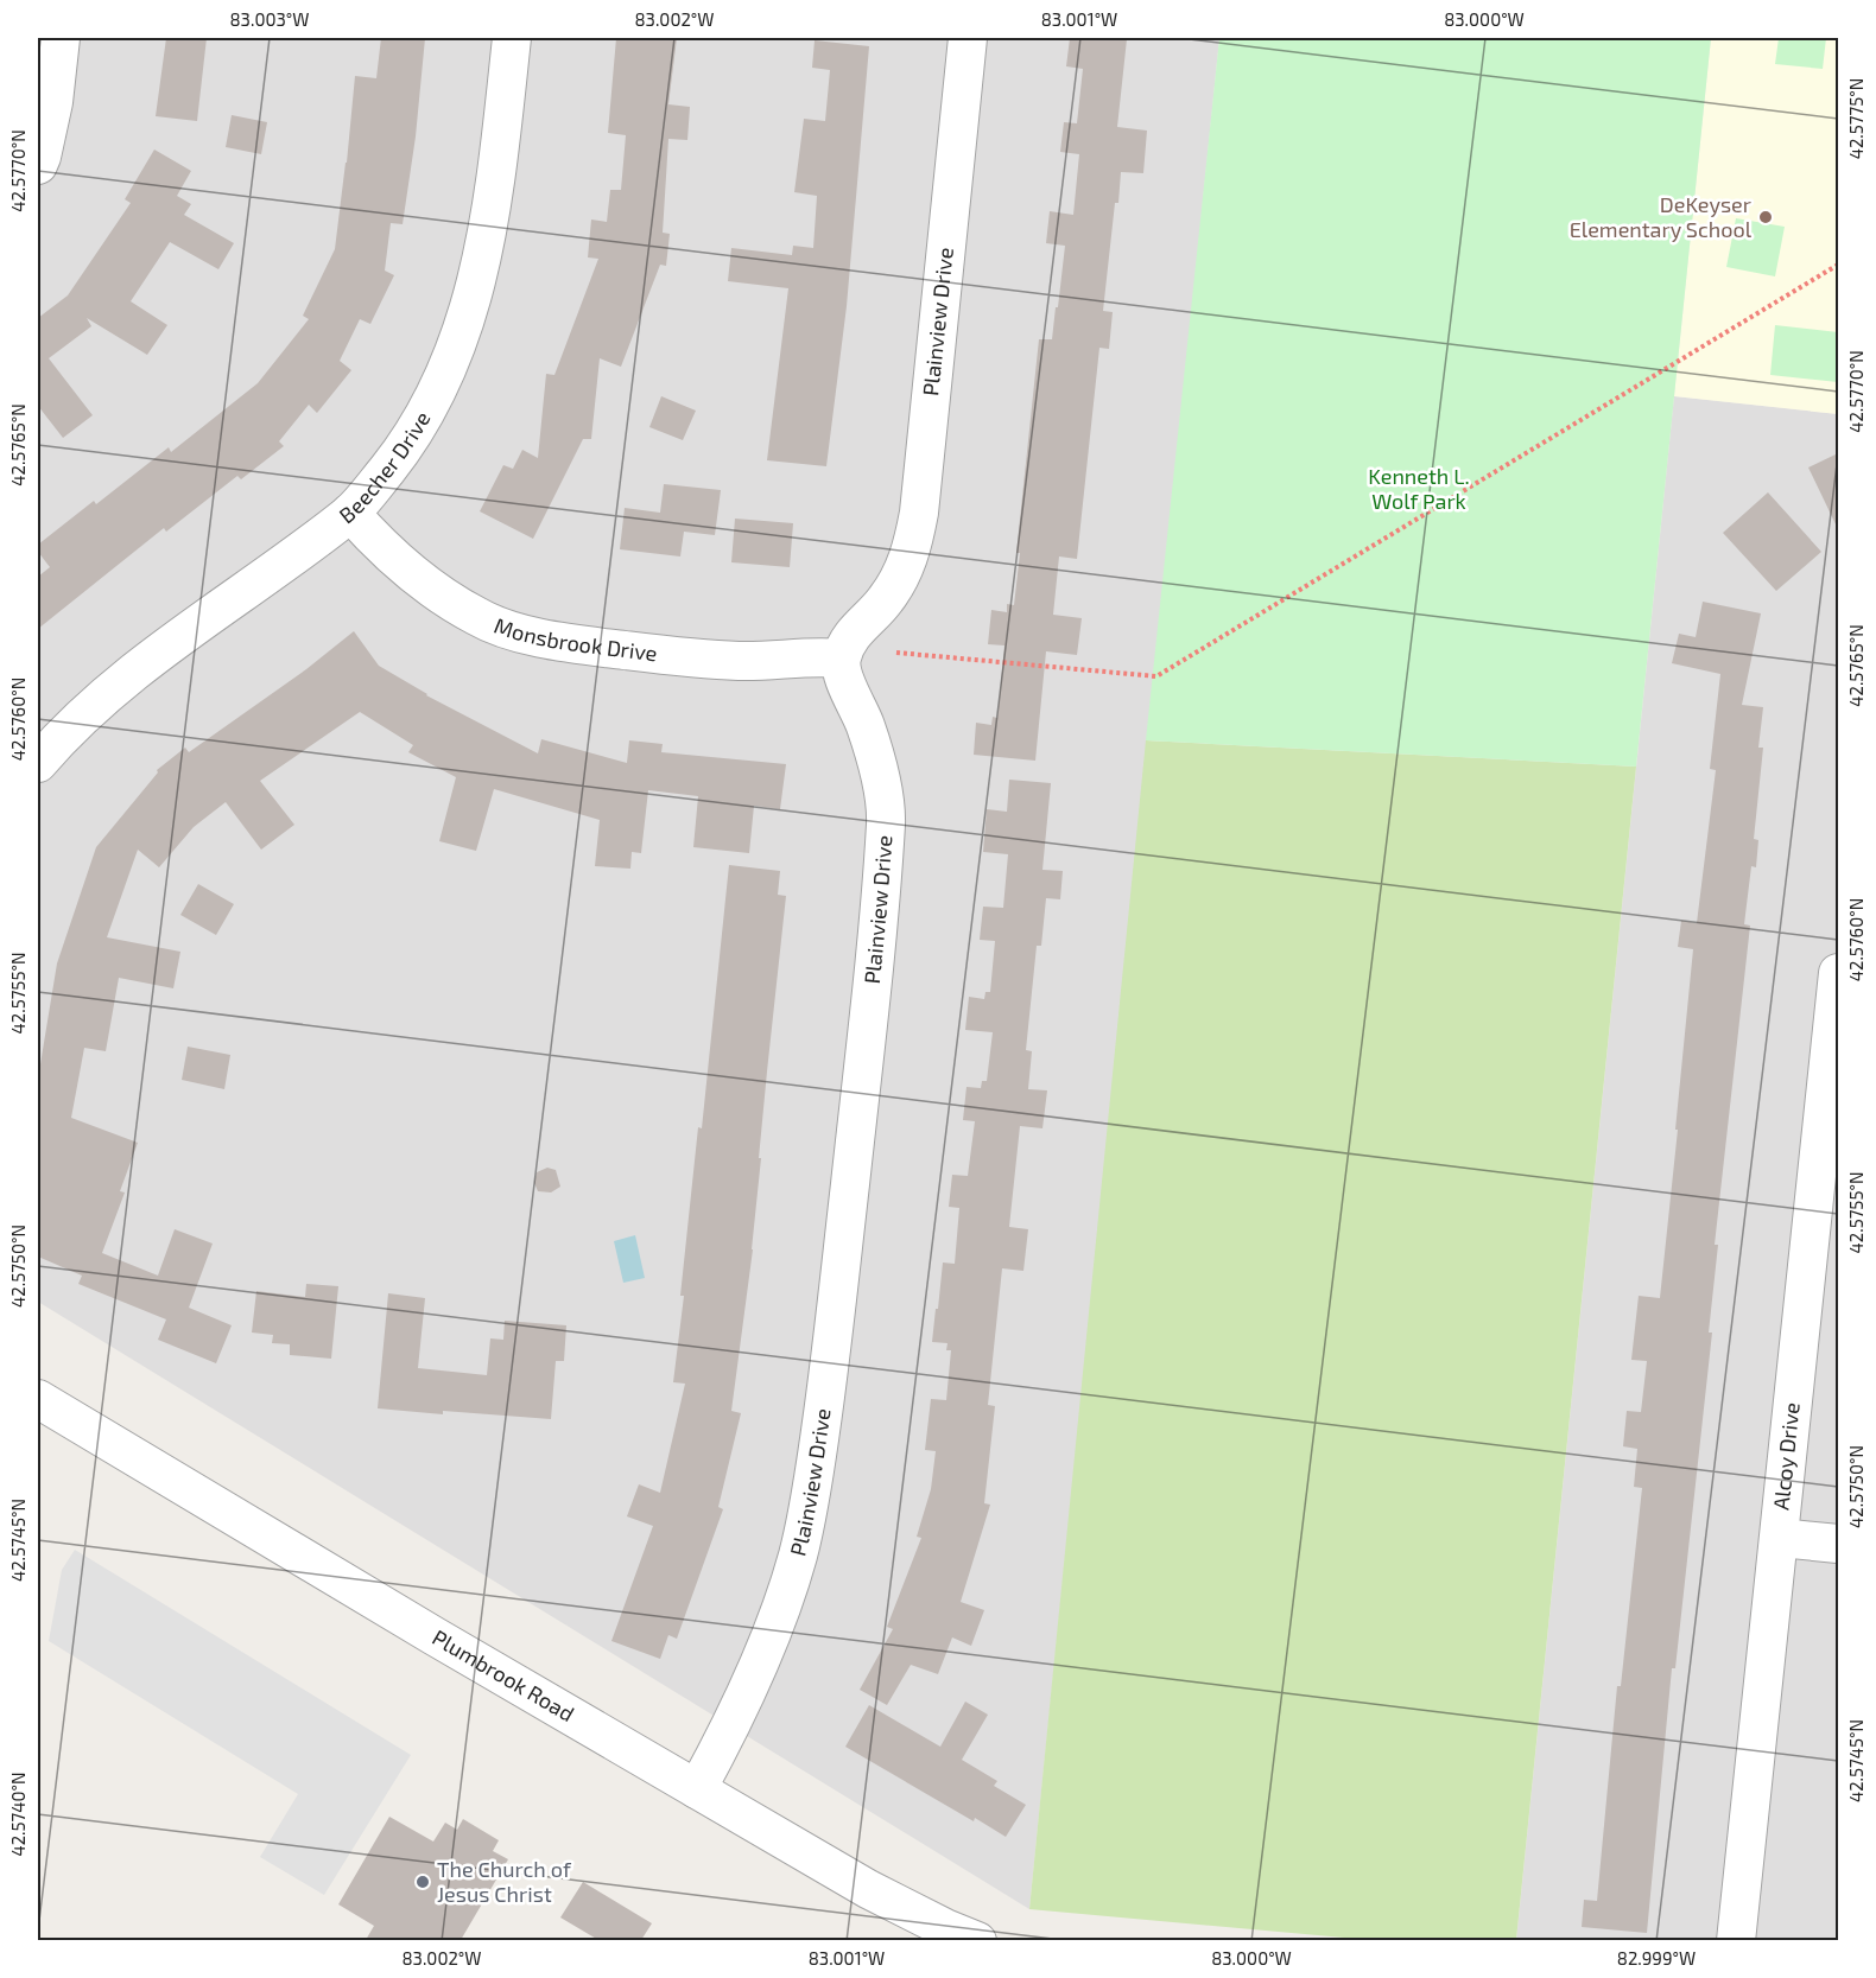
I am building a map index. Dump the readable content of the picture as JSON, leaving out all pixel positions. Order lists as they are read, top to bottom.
{
  "streets": {
    "street": [
      "Plainview Drive",
      "Beecher Drive",
      "Monsbrook Drive",
      "Alcoy Drive",
      "Plumbrook Road"
    ]
  },
  "crossings": [
    ["Plainview Drive", "Monsbrook Drive"],
    ["Plainview Drive", "Plumbrook Road"],
    ["Beecher Drive", "Monsbrook Drive"]
  ],
  "parks": ["Kenneth L. Wolf Park"],
  "places": ["DeKeyser Elementary School", "The Church of Jesus Christ"],
  "coordinates": [
    "83.003°W",
    "83.002°W",
    "83.001°W",
    "83.000°W",
    "42.5775°N",
    "42.5770°N",
    "42.5765°N",
    "42.5760°N",
    "42.5755°N",
    "42.5750°N",
    "42.5745°N",
    "42.5740°N",
    "82.999°W"
  ]
}
